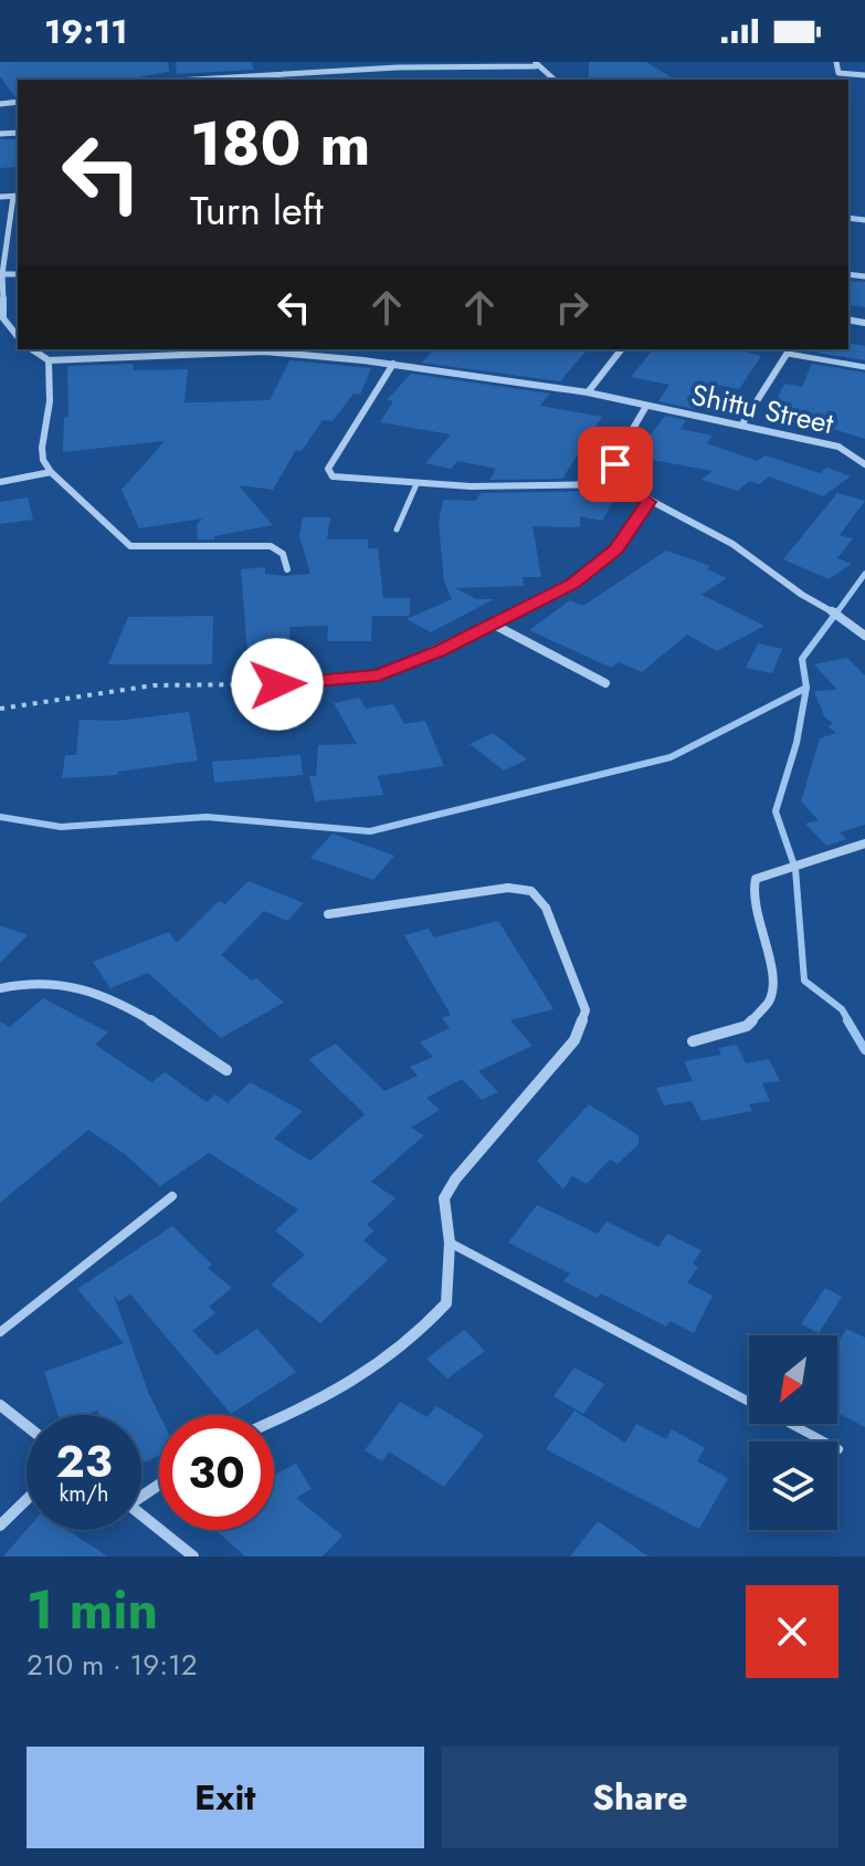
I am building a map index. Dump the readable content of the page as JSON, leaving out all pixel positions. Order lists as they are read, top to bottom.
{
  "streets": {
    "street": ["Shittu Street"]
  },
  "north": "bottom left",
  "page": {
    "status": "19:11",
    "turn": ["180 m", "Turn left"],
    "speed": "23 km/h",
    "limit": "30",
    "heading": ["1 min", "210 m · 19:12"],
    "buttons": ["Exit", "Share"]
  }
}
